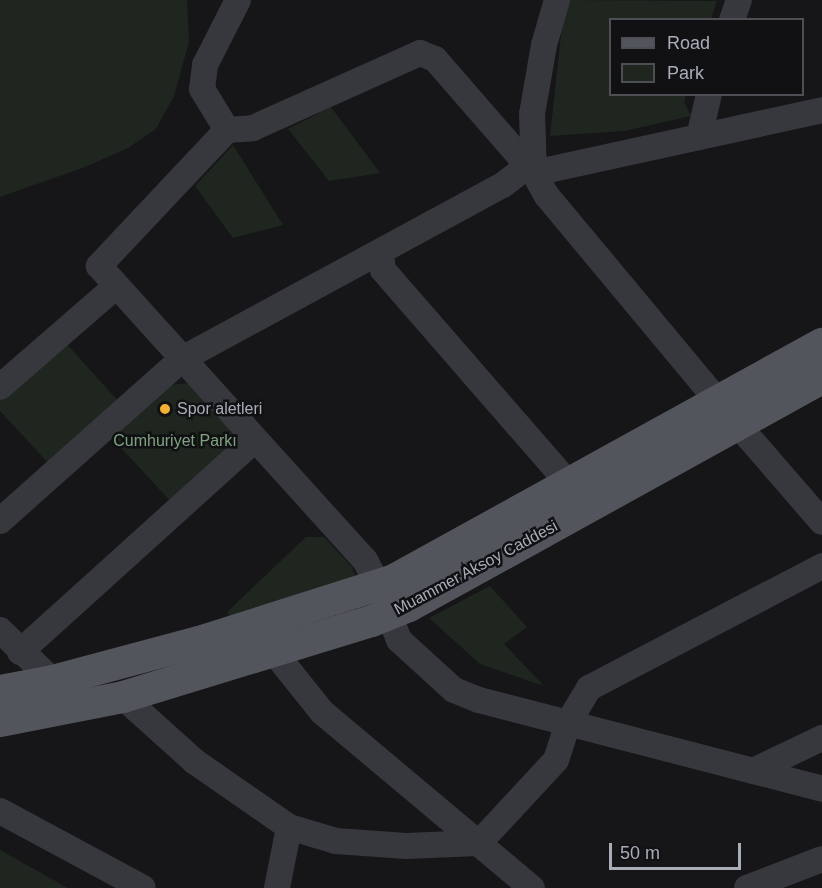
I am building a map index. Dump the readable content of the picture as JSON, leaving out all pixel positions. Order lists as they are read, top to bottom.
{
  "streets": {
    "main road": ["Muammer Aksoy Caddesi"]
  },
  "parks": ["Cumhuriyet Parkı"],
  "places": ["Spor aletleri"],
  "legend": ["Road", "Park"],
  "scale_bar": "50 m"
}
